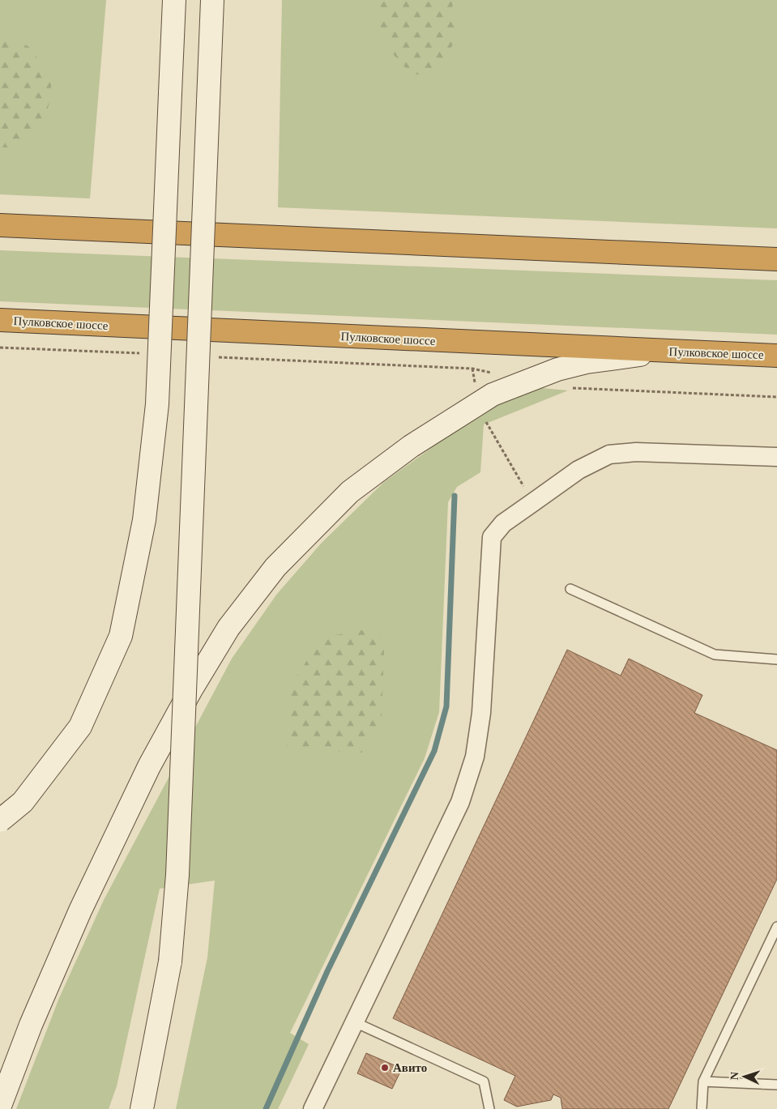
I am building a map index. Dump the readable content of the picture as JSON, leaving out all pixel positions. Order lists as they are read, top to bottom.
{
  "streets": {
    "highway": ["Пулковское шоссе"]
  },
  "places": ["Авито"],
  "north": "left"
}
